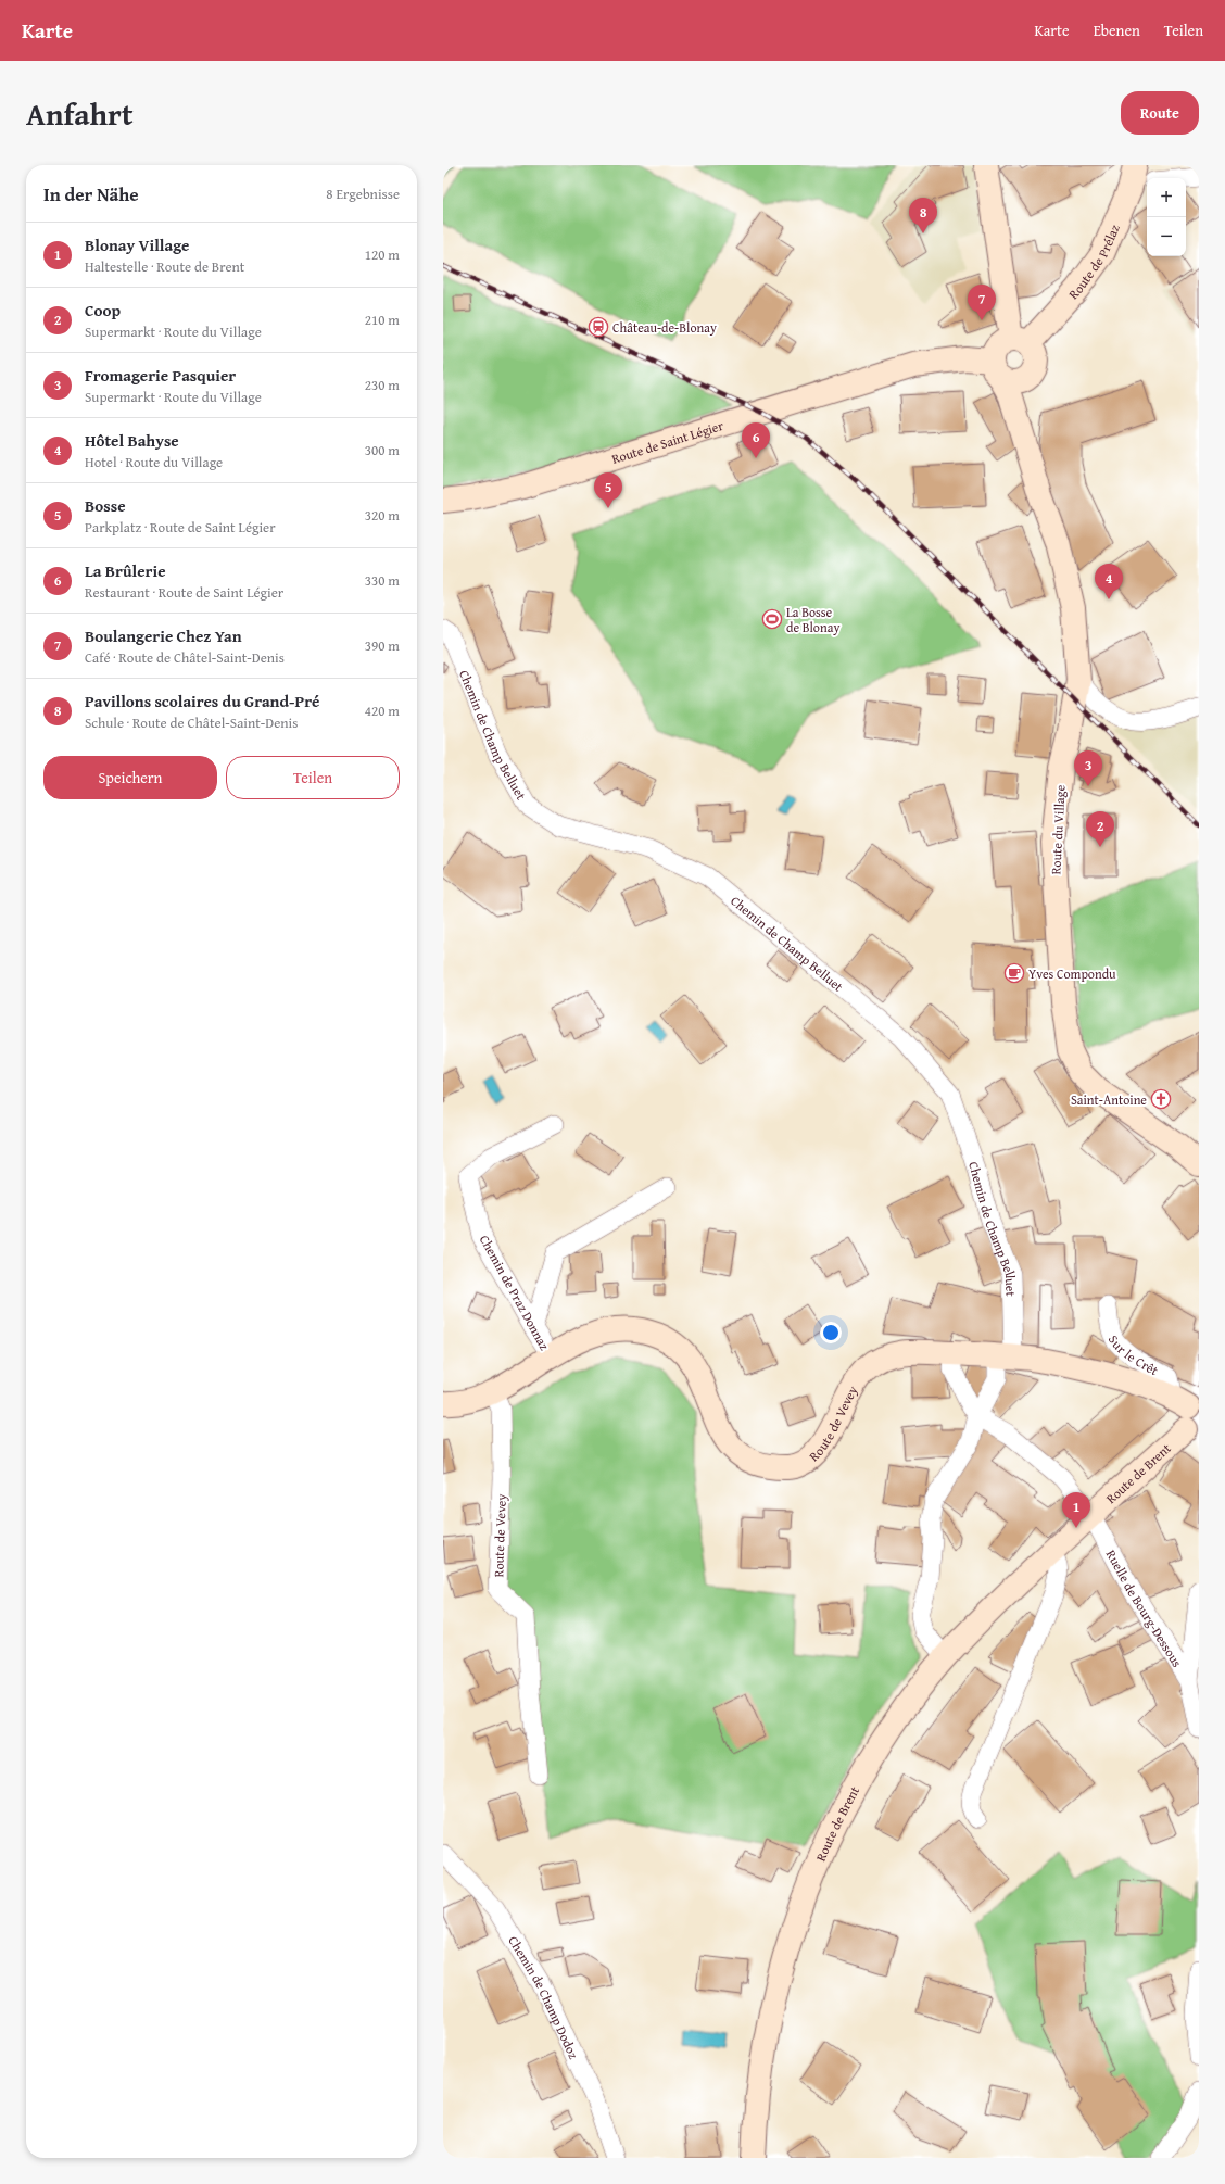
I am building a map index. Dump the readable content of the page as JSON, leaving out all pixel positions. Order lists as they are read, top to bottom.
{
  "streets": {
    "main road": [
      "Route de Prélaz",
      "Route de Saint Légier",
      "Route du Village",
      "Route de Vevey",
      "Route de Brent"
    ],
    "street": [
      "Chemin de Champ Belluet",
      "Chemin de Praz Donnaz",
      "Sur le Crêt",
      "Ruelle de Bourg-Dessous",
      "Chemin de Champ Dodoz"
    ]
  },
  "crossings": [
    ["Route de Prélaz", "Route de Saint Légier"],
    ["Route de Prélaz", "Route du Village"],
    ["Route de Saint Légier", "Route du Village"],
    ["Chemin de Champ Belluet", "Route de Vevey"],
    ["Chemin de Champ Belluet", "Route de Brent"],
    ["Chemin de Champ Belluet", "Ruelle de Bourg-Dessous"],
    ["Chemin de Praz Donnaz", "Route de Vevey"],
    ["Sur le Crêt", "Route de Vevey"],
    ["Sur le Crêt", "Route de Brent"],
    ["Route de Vevey", "Route de Brent"],
    ["Route de Brent", "Ruelle de Bourg-Dessous"]
  ],
  "places": {
    "station": ["Château-de-Blonay"],
    "sports": ["La Bosse de Blonay"],
    "cafe": ["Yves Compondu"],
    "church": ["Saint-Antoine"]
  },
  "page": {
    "header": "Karte",
    "nav": ["Karte", "Ebenen", "Teilen"],
    "title": "Anfahrt",
    "buttons": [
      "Route",
      ["Speichern", "Teilen"]
    ],
    "heading": ["In der Nähe", "8 Ergebnisse"],
    "map_buttons": ["+", "−"],
    "pins": [
      "8",
      "7",
      "6",
      "5",
      "4",
      "3",
      "2",
      "1"
    ],
    "list": [
      {
        "mark": "1",
        "name": "Blonay Village",
        "note": "Haltestelle · Route de Brent",
        "value": "120 m"
      },
      {
        "mark": "2",
        "name": "Coop",
        "note": "Supermarkt · Route du Village",
        "value": "210 m"
      },
      {
        "mark": "3",
        "name": "Fromagerie Pasquier",
        "note": "Supermarkt · Route du Village",
        "value": "230 m"
      },
      {
        "mark": "4",
        "name": "Hôtel Bahyse",
        "note": "Hotel · Route du Village",
        "value": "300 m"
      },
      {
        "mark": "5",
        "name": "Bosse",
        "note": "Parkplatz · Route de Saint Légier",
        "value": "320 m"
      },
      {
        "mark": "6",
        "name": "La Brûlerie",
        "note": "Restaurant · Route de Saint Légier",
        "value": "330 m"
      },
      {
        "mark": "7",
        "name": "Boulangerie Chez Yan",
        "note": "Café · Route de Châtel-Saint-Denis",
        "value": "390 m"
      },
      {
        "mark": "8",
        "name": "Pavillons scolaires du Grand-Pré",
        "note": "Schule · Route de Châtel-Saint-Denis",
        "value": "420 m"
      }
    ]
  }
}
